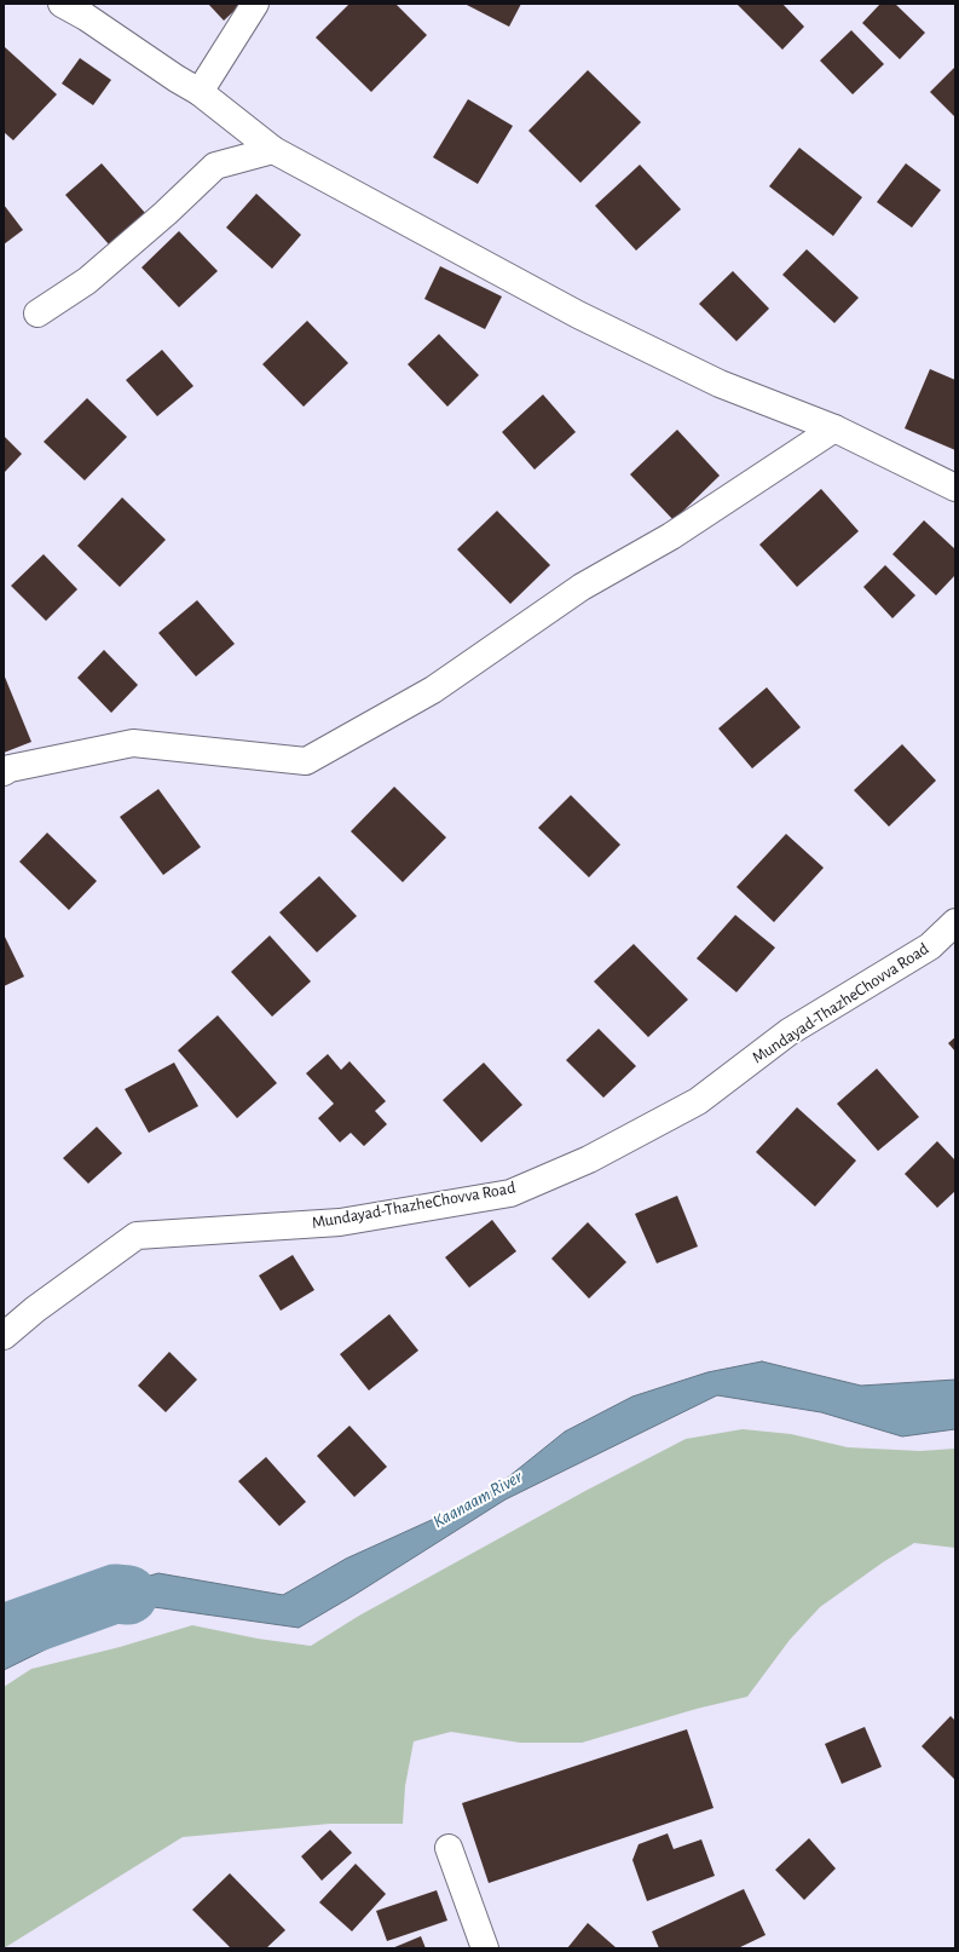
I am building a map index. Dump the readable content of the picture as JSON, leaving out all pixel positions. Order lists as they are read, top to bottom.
{
  "streets": {
    "main road": ["Mundayad-ThazheChovva Road"]
  },
  "water": ["Kaanaam River"]
}
